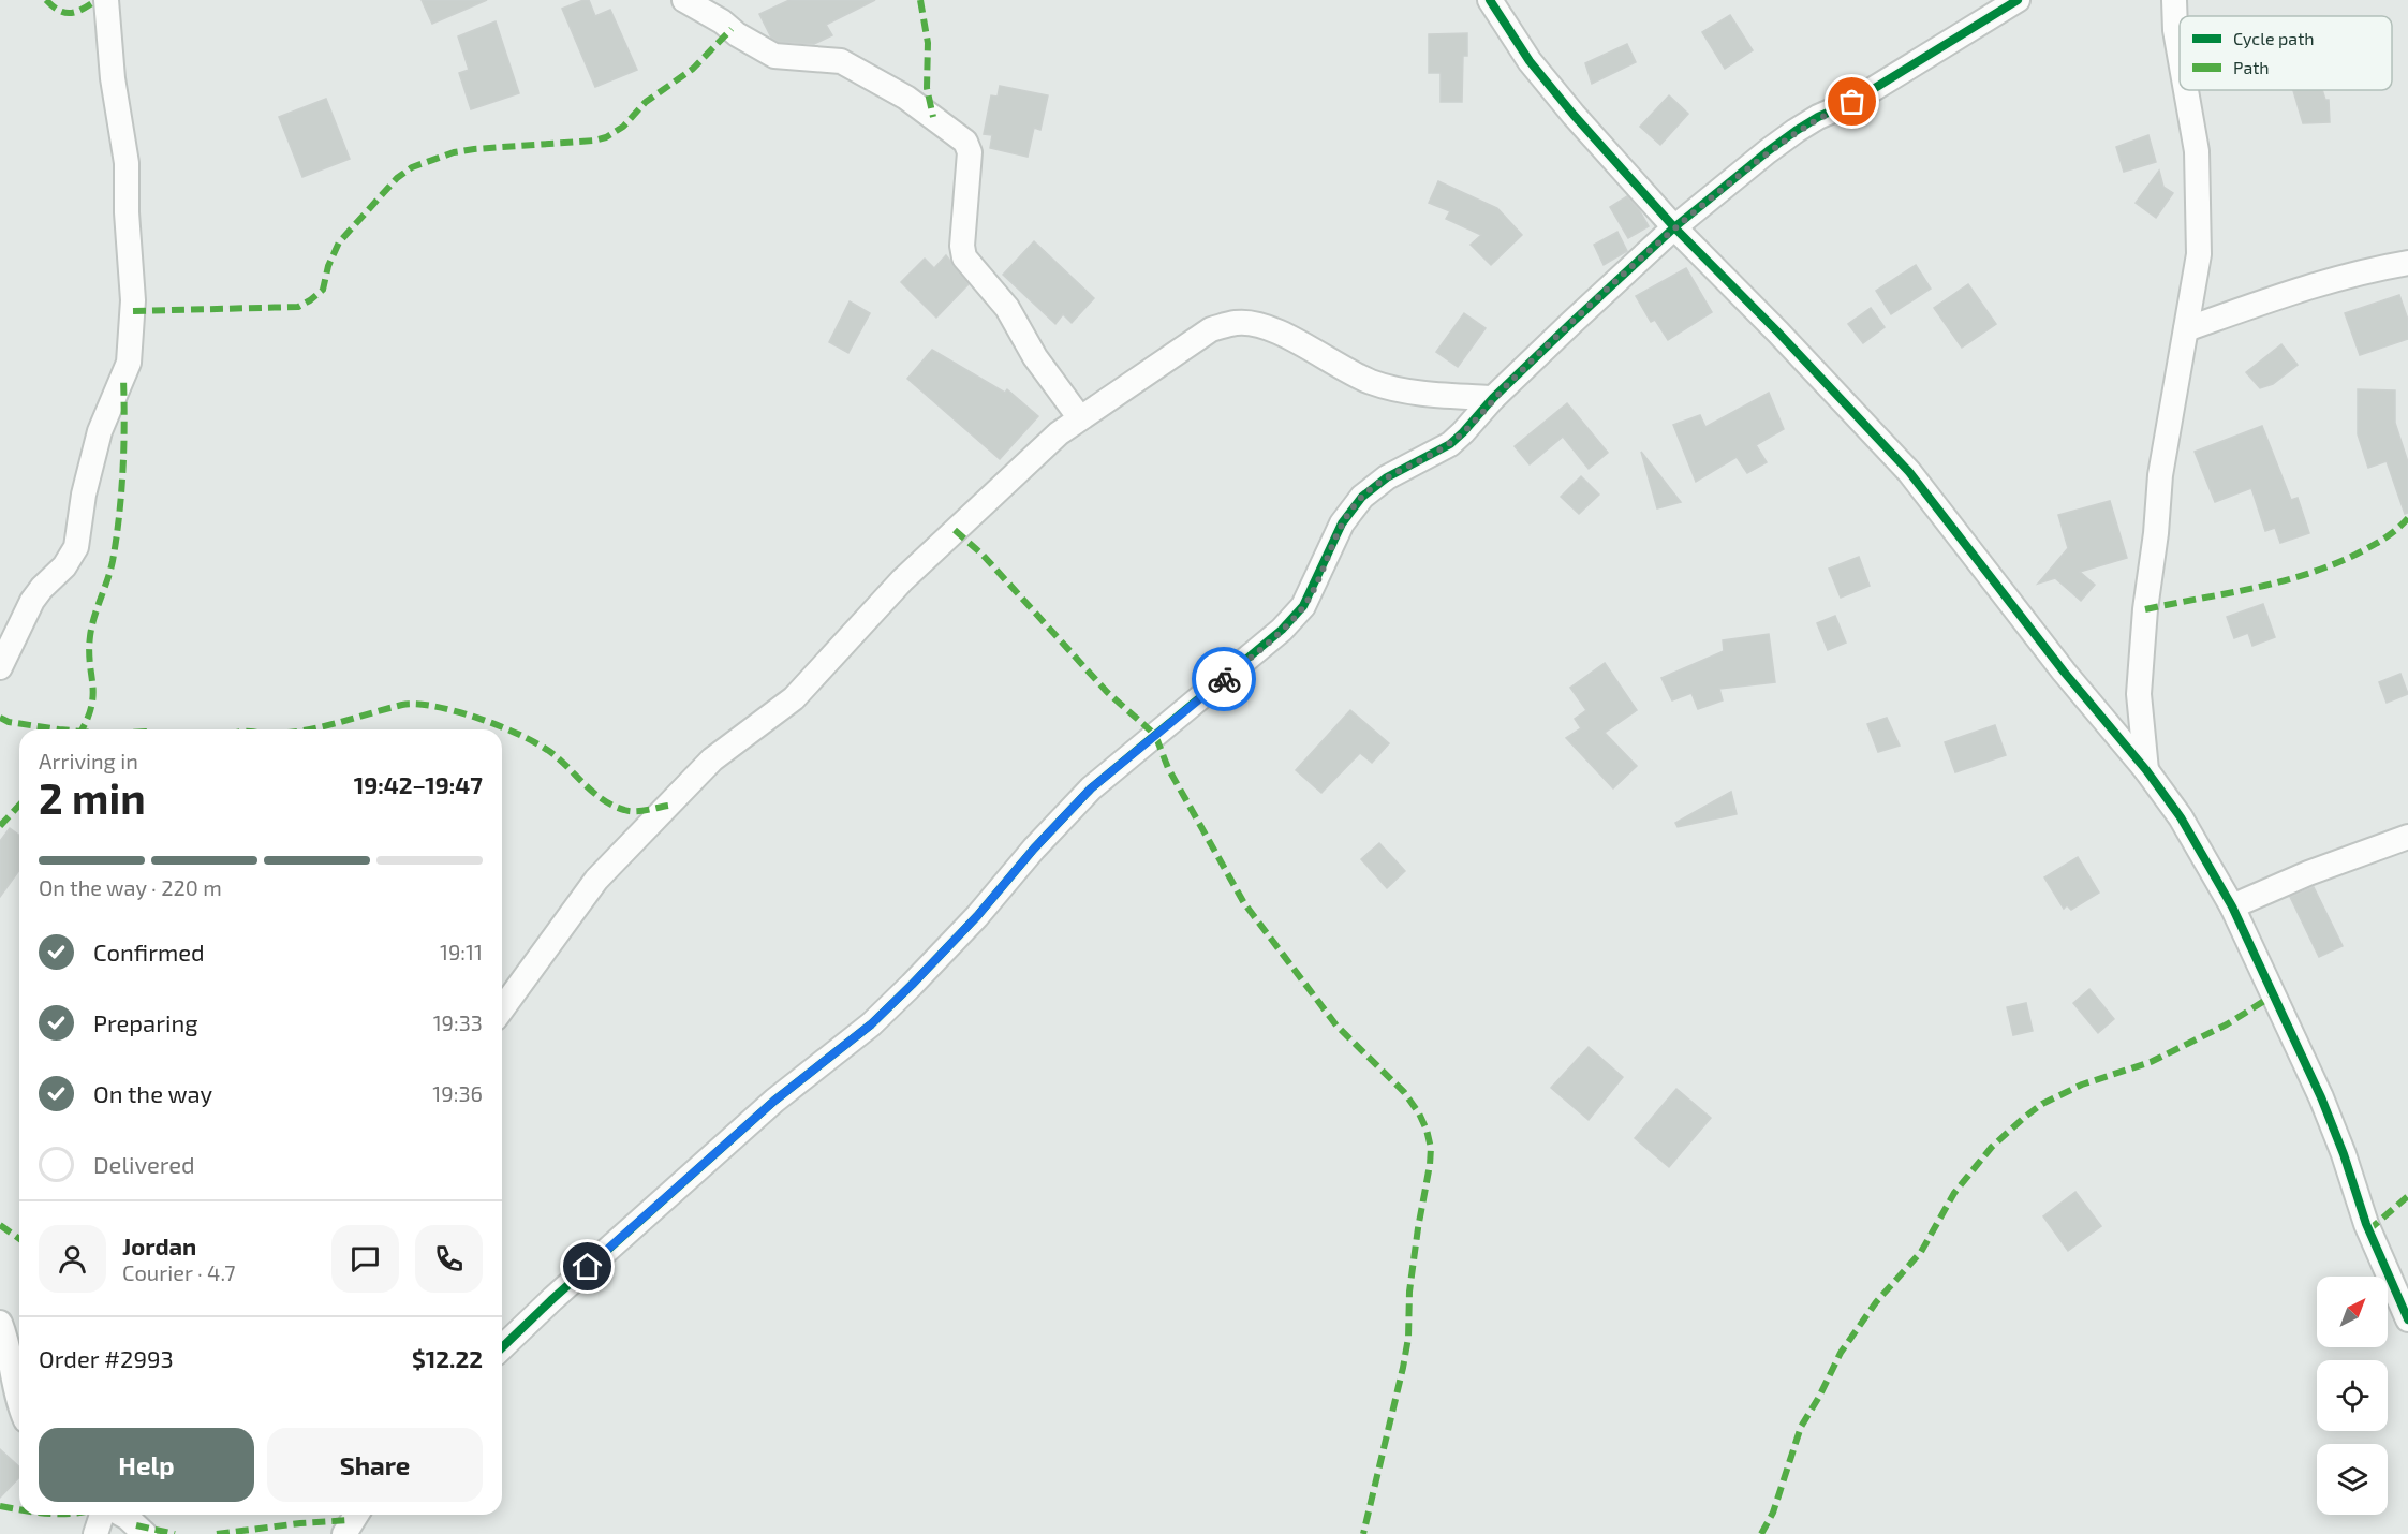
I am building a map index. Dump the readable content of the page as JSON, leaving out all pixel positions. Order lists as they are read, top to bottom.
{
  "legend": ["Cycle path", "Path"],
  "north": "top right",
  "page": {
    "heading": ["2 min", "Arriving in", "19:42–19:47"],
    "panel": [
      "Jordan",
      "Courier · 4.7",
      "Order #2993",
      "$12.22"
    ],
    "bar": "On the way · 220 m",
    "list": [
      ["Confirmed", "19:11"],
      ["Preparing", "19:33"],
      ["On the way", "19:36"],
      "Delivered"
    ],
    "buttons": ["Help", "Share"]
  }
}
